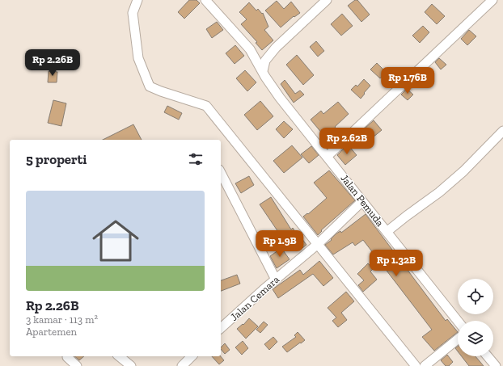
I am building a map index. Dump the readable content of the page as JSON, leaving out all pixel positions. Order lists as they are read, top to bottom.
{
  "streets": {
    "street": ["Jalan Pemuda", "Jalan Cemara"]
  },
  "crossings": [
    ["Jalan Pemuda", "Jalan Cemara"]
  ],
  "page": {
    "price": [
      "Rp 2.26B",
      "Rp 1.76B",
      "Rp 2.62B",
      "Rp 1.9B",
      "Rp 1.32B"
    ],
    "heading": "5 properti",
    "list": [
      {
        "name": "Rp 2.26B",
        "note": "3 kamar · 113 m² · Apartemen"
      }
    ]
  }
}
